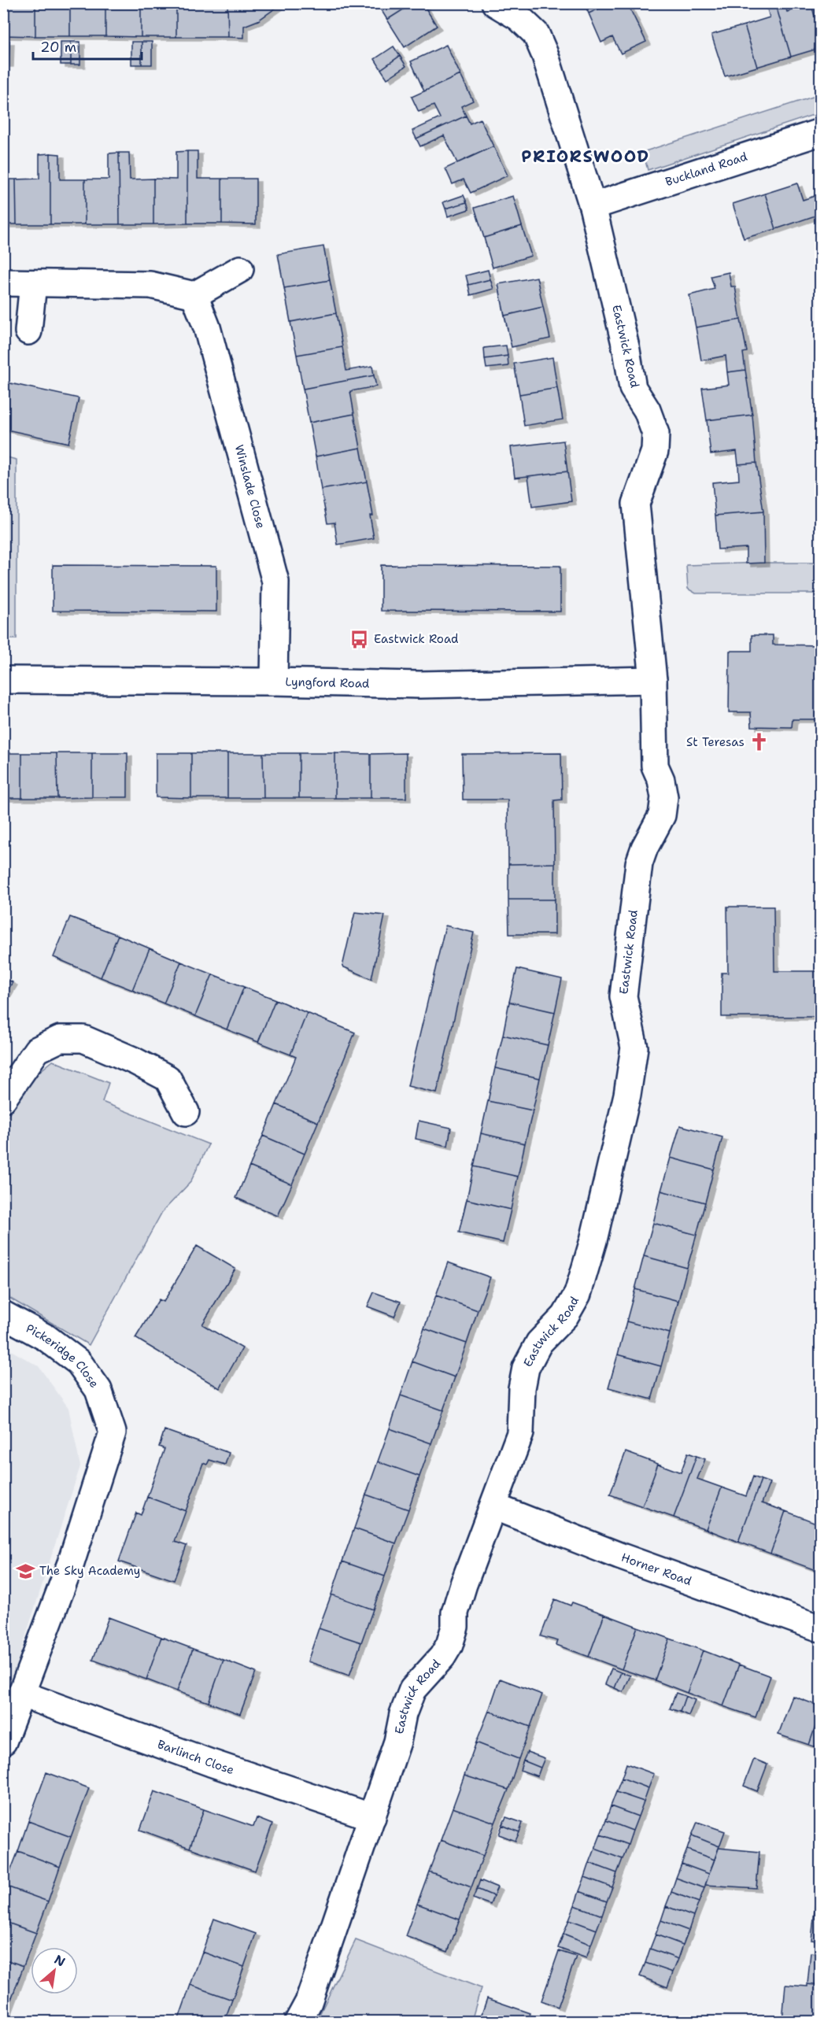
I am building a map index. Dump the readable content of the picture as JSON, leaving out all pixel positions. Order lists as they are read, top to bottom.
{
  "streets": {
    "street": [
      "Buckland Road",
      "Eastwick Road",
      "Winslade Close",
      "Lyngford Road",
      "Pickeridge Close",
      "Horner Road",
      "Barlinch Close"
    ]
  },
  "crossings": [
    ["Buckland Road", "Eastwick Road"],
    ["Eastwick Road", "Lyngford Road"],
    ["Eastwick Road", "Horner Road"],
    ["Eastwick Road", "Barlinch Close"],
    ["Winslade Close", "Lyngford Road"],
    ["Pickeridge Close", "Barlinch Close"]
  ],
  "districts": ["PRIORSWOOD"],
  "places": {
    "bus stop": ["Eastwick Road"],
    "church": ["St Teresas"],
    "school or university": ["The Sky Academy"]
  },
  "scale_bar": "20 m",
  "north": "top right"
}
